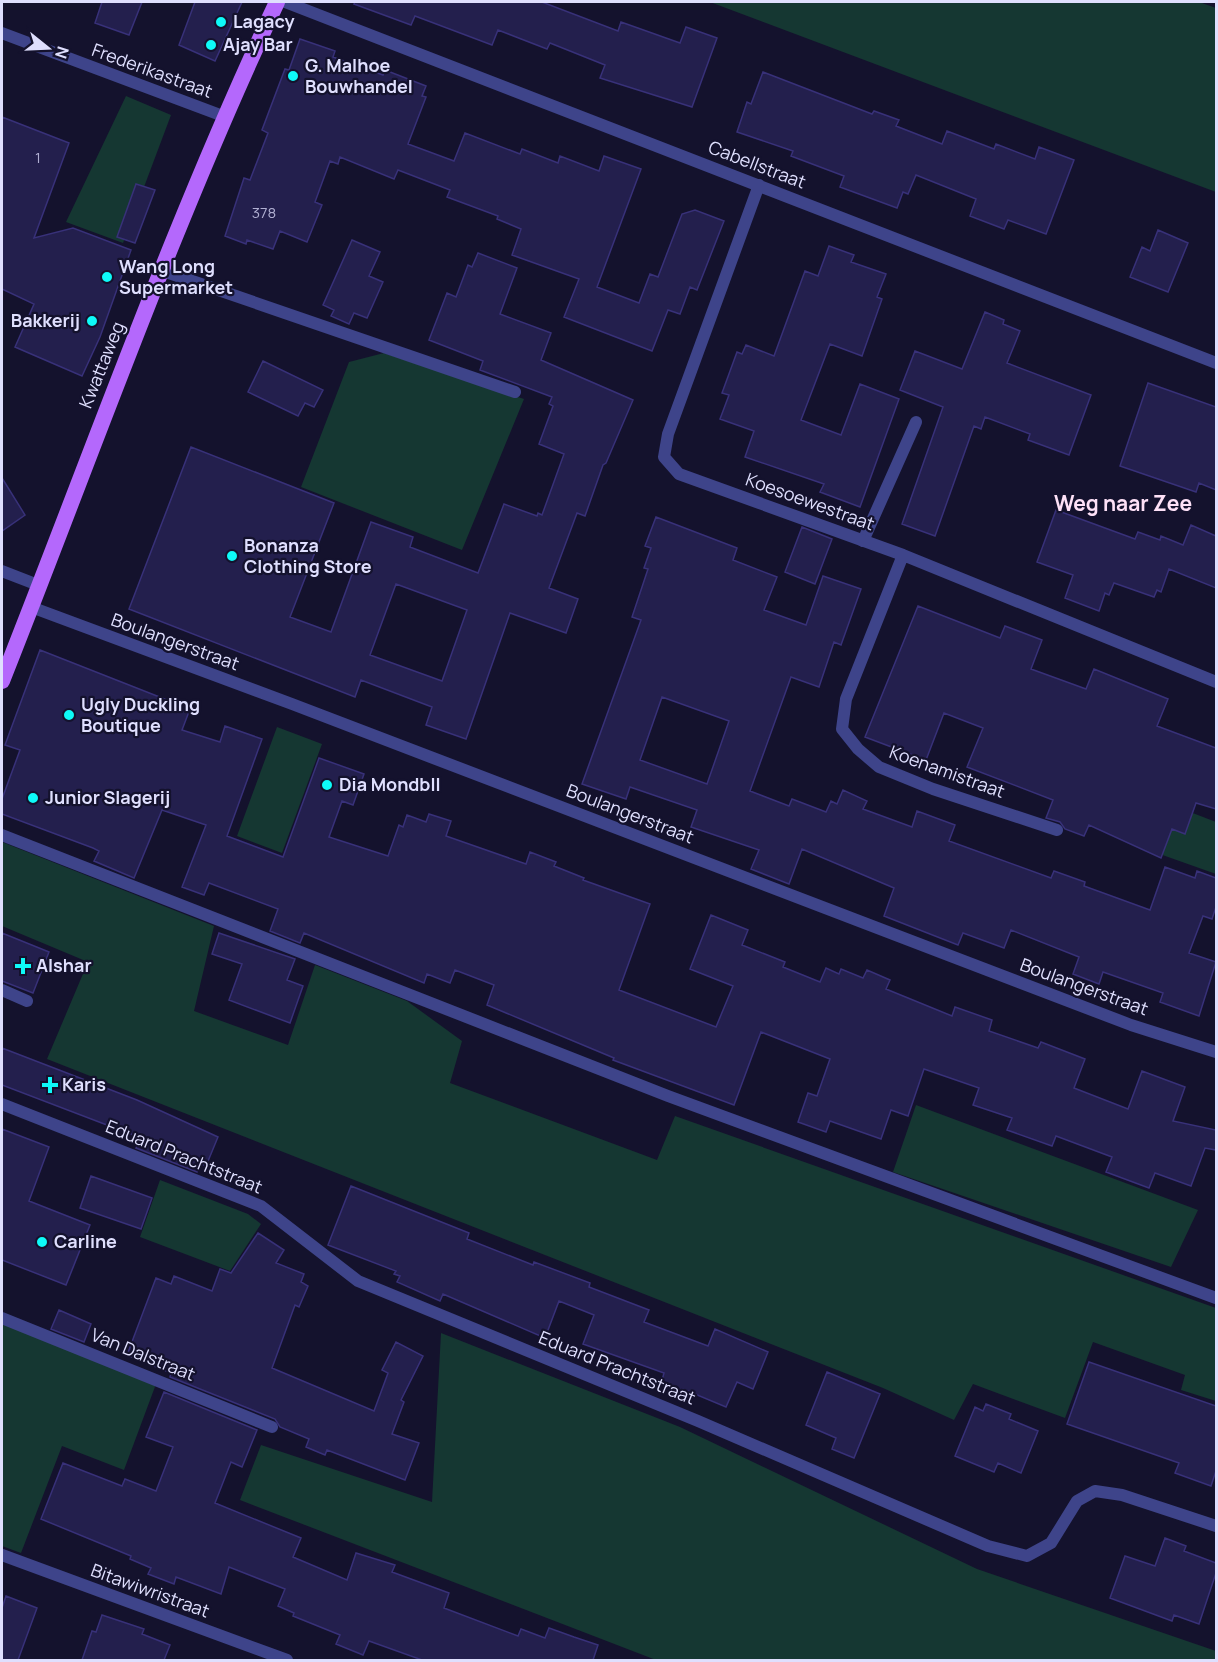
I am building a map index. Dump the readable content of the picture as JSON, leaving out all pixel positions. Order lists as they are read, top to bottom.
{
  "streets": {
    "main road": ["Kwattaweg"],
    "street": [
      "Frederikastraat",
      "Cabellstraat",
      "Koesoewestraat",
      "Boulangerstraat",
      "Koenamistraat",
      "Eduard Prachtstraat",
      "Van Dalstraat",
      "Bitawiwristraat"
    ]
  },
  "crossings": [
    ["Frederikastraat", "Kwattaweg"],
    ["Cabellstraat", "Koesoewestraat"],
    ["Kwattaweg", "Boulangerstraat"],
    ["Koesoewestraat", "Koenamistraat"]
  ],
  "districts": ["Weg naar Zee"],
  "places": {
    "other": [
      "Lagacy",
      "Ajay Bar",
      "G. Malhoe Bouwhandel",
      "Wang Long Supermarket",
      "Bakkerij",
      "Bonanza Clothing Store",
      "Ugly Duckling Boutique",
      "Dia Mondbll",
      "Junior Slagerij",
      "Carline"
    ],
    "health": ["Alshar", "Karis"]
  },
  "house_numbers": ["1", "378"],
  "north": "right"
}
